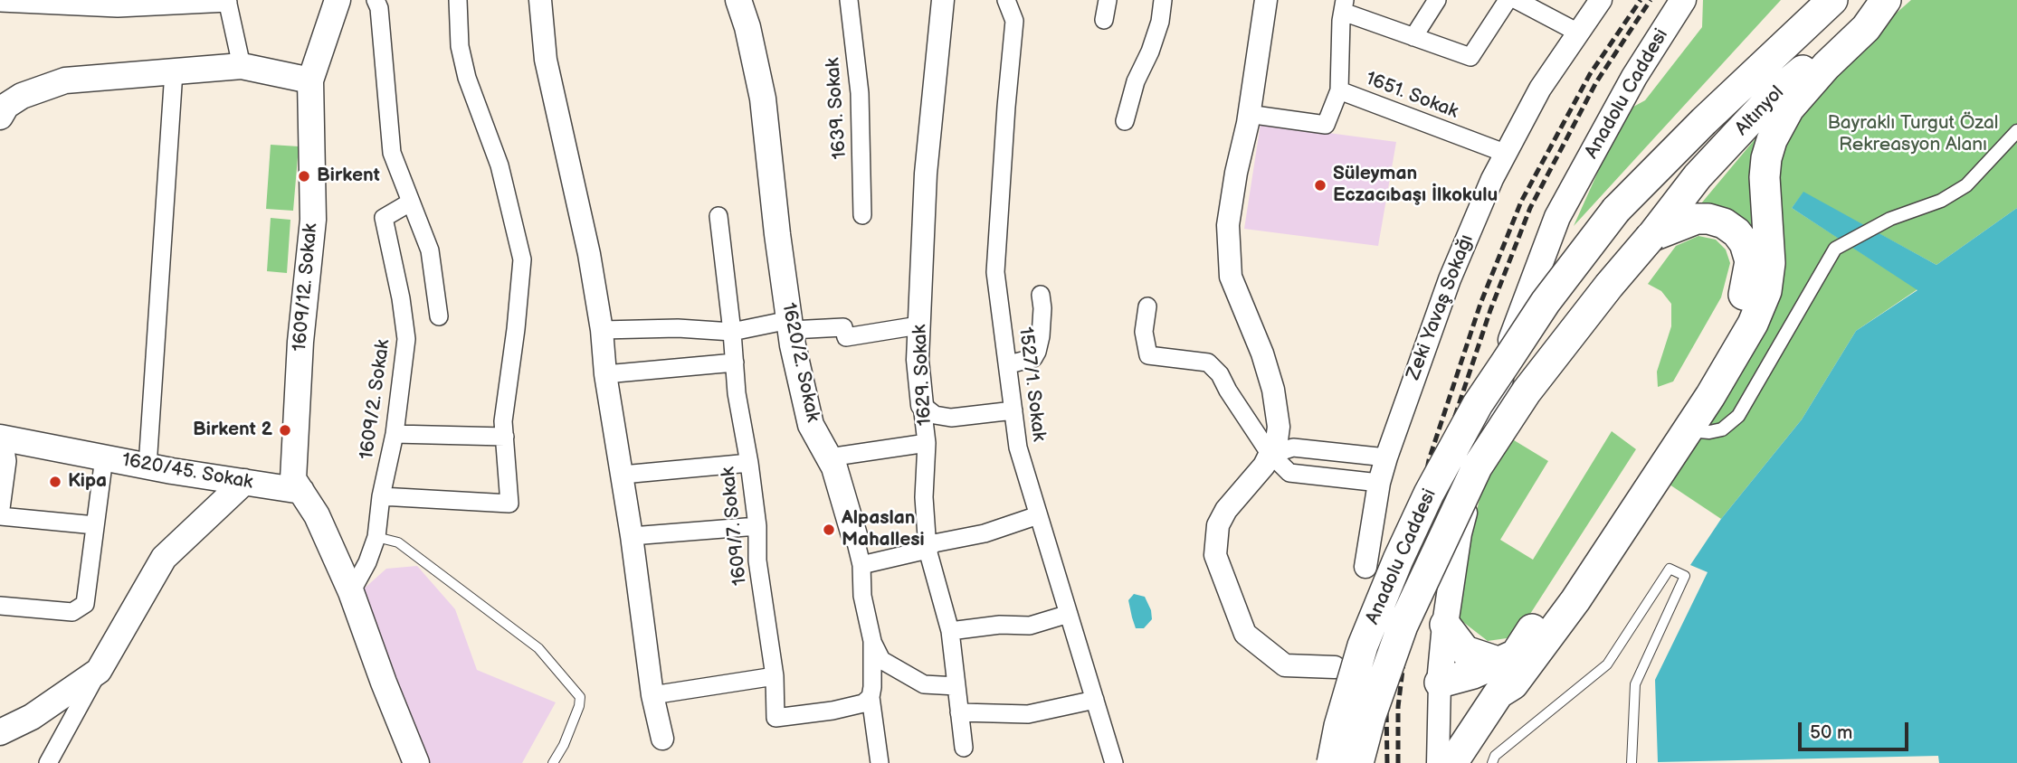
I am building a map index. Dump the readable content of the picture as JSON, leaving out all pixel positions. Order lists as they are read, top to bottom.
{
  "streets": {
    "highway": ["Anadolu Caddesi", "Altınyol"],
    "main road": ["1609/12. Sokak", "1620/2. Sokak", "1620/45. Sokak"],
    "street": [
      "1651. Sokak",
      "1639. Sokak",
      "Zeki Yavaş Sokağı",
      "1629. Sokak",
      "1527/1. Sokak",
      "1609/2. Sokak",
      "1609/7. Sokak"
    ]
  },
  "crossings": [
    ["Anadolu Caddesi", "Altınyol"],
    ["1651. Sokak", "Zeki Yavaş Sokağı"],
    ["1609/12. Sokak", "1620/45. Sokak"],
    ["1620/2. Sokak", "1609/7. Sokak"]
  ],
  "parks": ["Bayraklı Turgut Özal Rekreasyon Alanı"],
  "places": [
    "Birkent",
    "Süleyman Eczacıbaşı İlkokulu",
    "Birkent 2",
    "Kipa",
    "Alpaslan Mahallesi"
  ],
  "scale_bar": "50 m"
}
